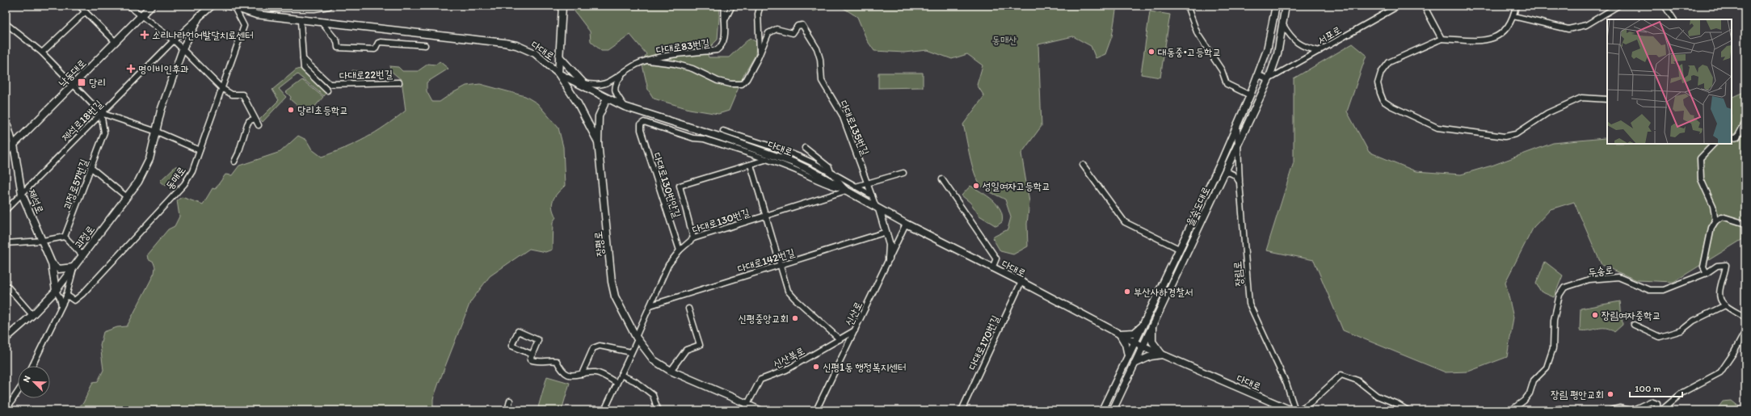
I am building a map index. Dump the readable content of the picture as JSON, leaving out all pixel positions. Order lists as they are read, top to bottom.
{
  "streets": {
    "main road": [
      "다대로",
      "낙동대로",
      "제석로",
      "을숙도대로",
      "괴정로",
      "장평로"
    ],
    "street": [
      "서포로",
      "다대로83번길",
      "다대로22번길",
      "제석로18번길",
      "다대로135번길",
      "동매로",
      "괴정로57번길",
      "다대로130번안길",
      "다대로130번길",
      "다대로142번길",
      "두송로",
      "장림로",
      "신산로",
      "다대로170번길",
      "신산북로"
    ]
  },
  "crossings": [
    ["서포로", "을숙도대로"],
    ["다대로83번길", "다대로135번길"],
    ["다대로", "다대로135번길"],
    ["다대로", "동매로"],
    ["다대로", "을숙도대로"],
    ["다대로", "다대로130번길"],
    ["다대로", "장평로"],
    ["다대로", "신산로"],
    ["다대로", "다대로170번길"],
    ["낙동대로", "제석로"],
    ["제석로18번길", "괴정로57번길"],
    ["제석로18번길", "제석로"],
    ["제석로18번길", "괴정로"],
    ["다대로130번안길", "다대로130번길"],
    ["제석로", "괴정로"],
    ["을숙도대로", "장림로"],
    ["다대로130번길", "장평로"],
    ["다대로130번길", "다대로142번길"],
    ["장평로", "신산북로"],
    ["신산로", "신산북로"]
  ],
  "parks": ["동매산"],
  "places": {
    "health": ["소리나라언어발달치료센터", "명이비인후과"],
    "other": [
      "대동중•고등학교",
      "당리초등학교",
      "성일여자고등학교",
      "부산사하경찰서",
      "장림여자중학교",
      "신평중앙교회",
      "신평1동 행정복지센터",
      "장림 평안교회"
    ],
    "transit": ["당리"]
  },
  "scale_bar": "100 m",
  "north": "top left"
}
